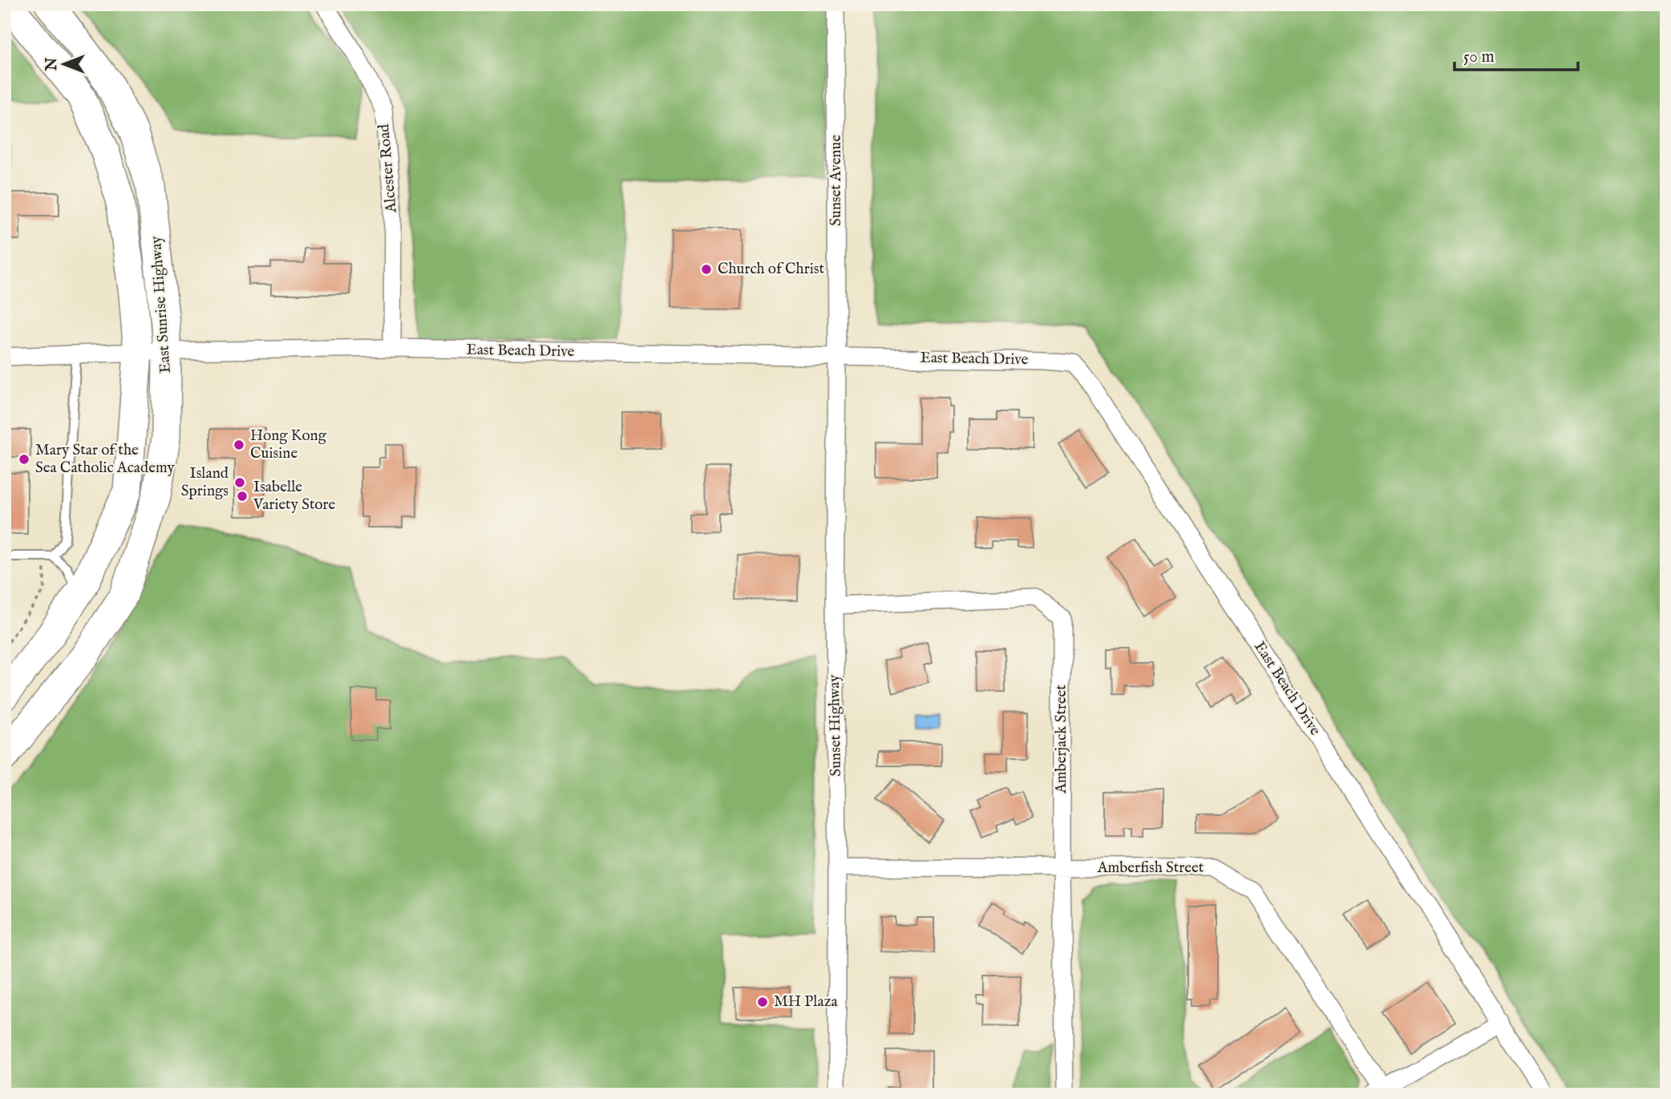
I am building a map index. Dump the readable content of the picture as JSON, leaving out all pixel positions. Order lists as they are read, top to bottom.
{
  "streets": {
    "main road": ["East Sunrise Highway"],
    "street": [
      "Alcester Road",
      "Sunset Avenue",
      "East Beach Drive",
      "Sunset Highway",
      "Amberjack Street",
      "Amberfish Street"
    ]
  },
  "crossings": [
    ["Alcester Road", "East Beach Drive"],
    ["Sunset Avenue", "East Beach Drive"],
    ["Sunset Avenue", "Sunset Highway"],
    ["East Sunrise Highway", "East Beach Drive"],
    ["East Beach Drive", "Sunset Highway"],
    ["Sunset Highway", "Amberjack Street"],
    ["Sunset Highway", "Amberfish Street"],
    ["Amberjack Street", "Amberfish Street"]
  ],
  "places": [
    "Church of Christ",
    "Hong Kong Cuisine",
    "Mary Star of the Sea Catholic Academy",
    "Island Springs",
    "Isabelle Variety Store",
    "MH Plaza"
  ],
  "scale_bar": "50 m",
  "north": "left"
}
